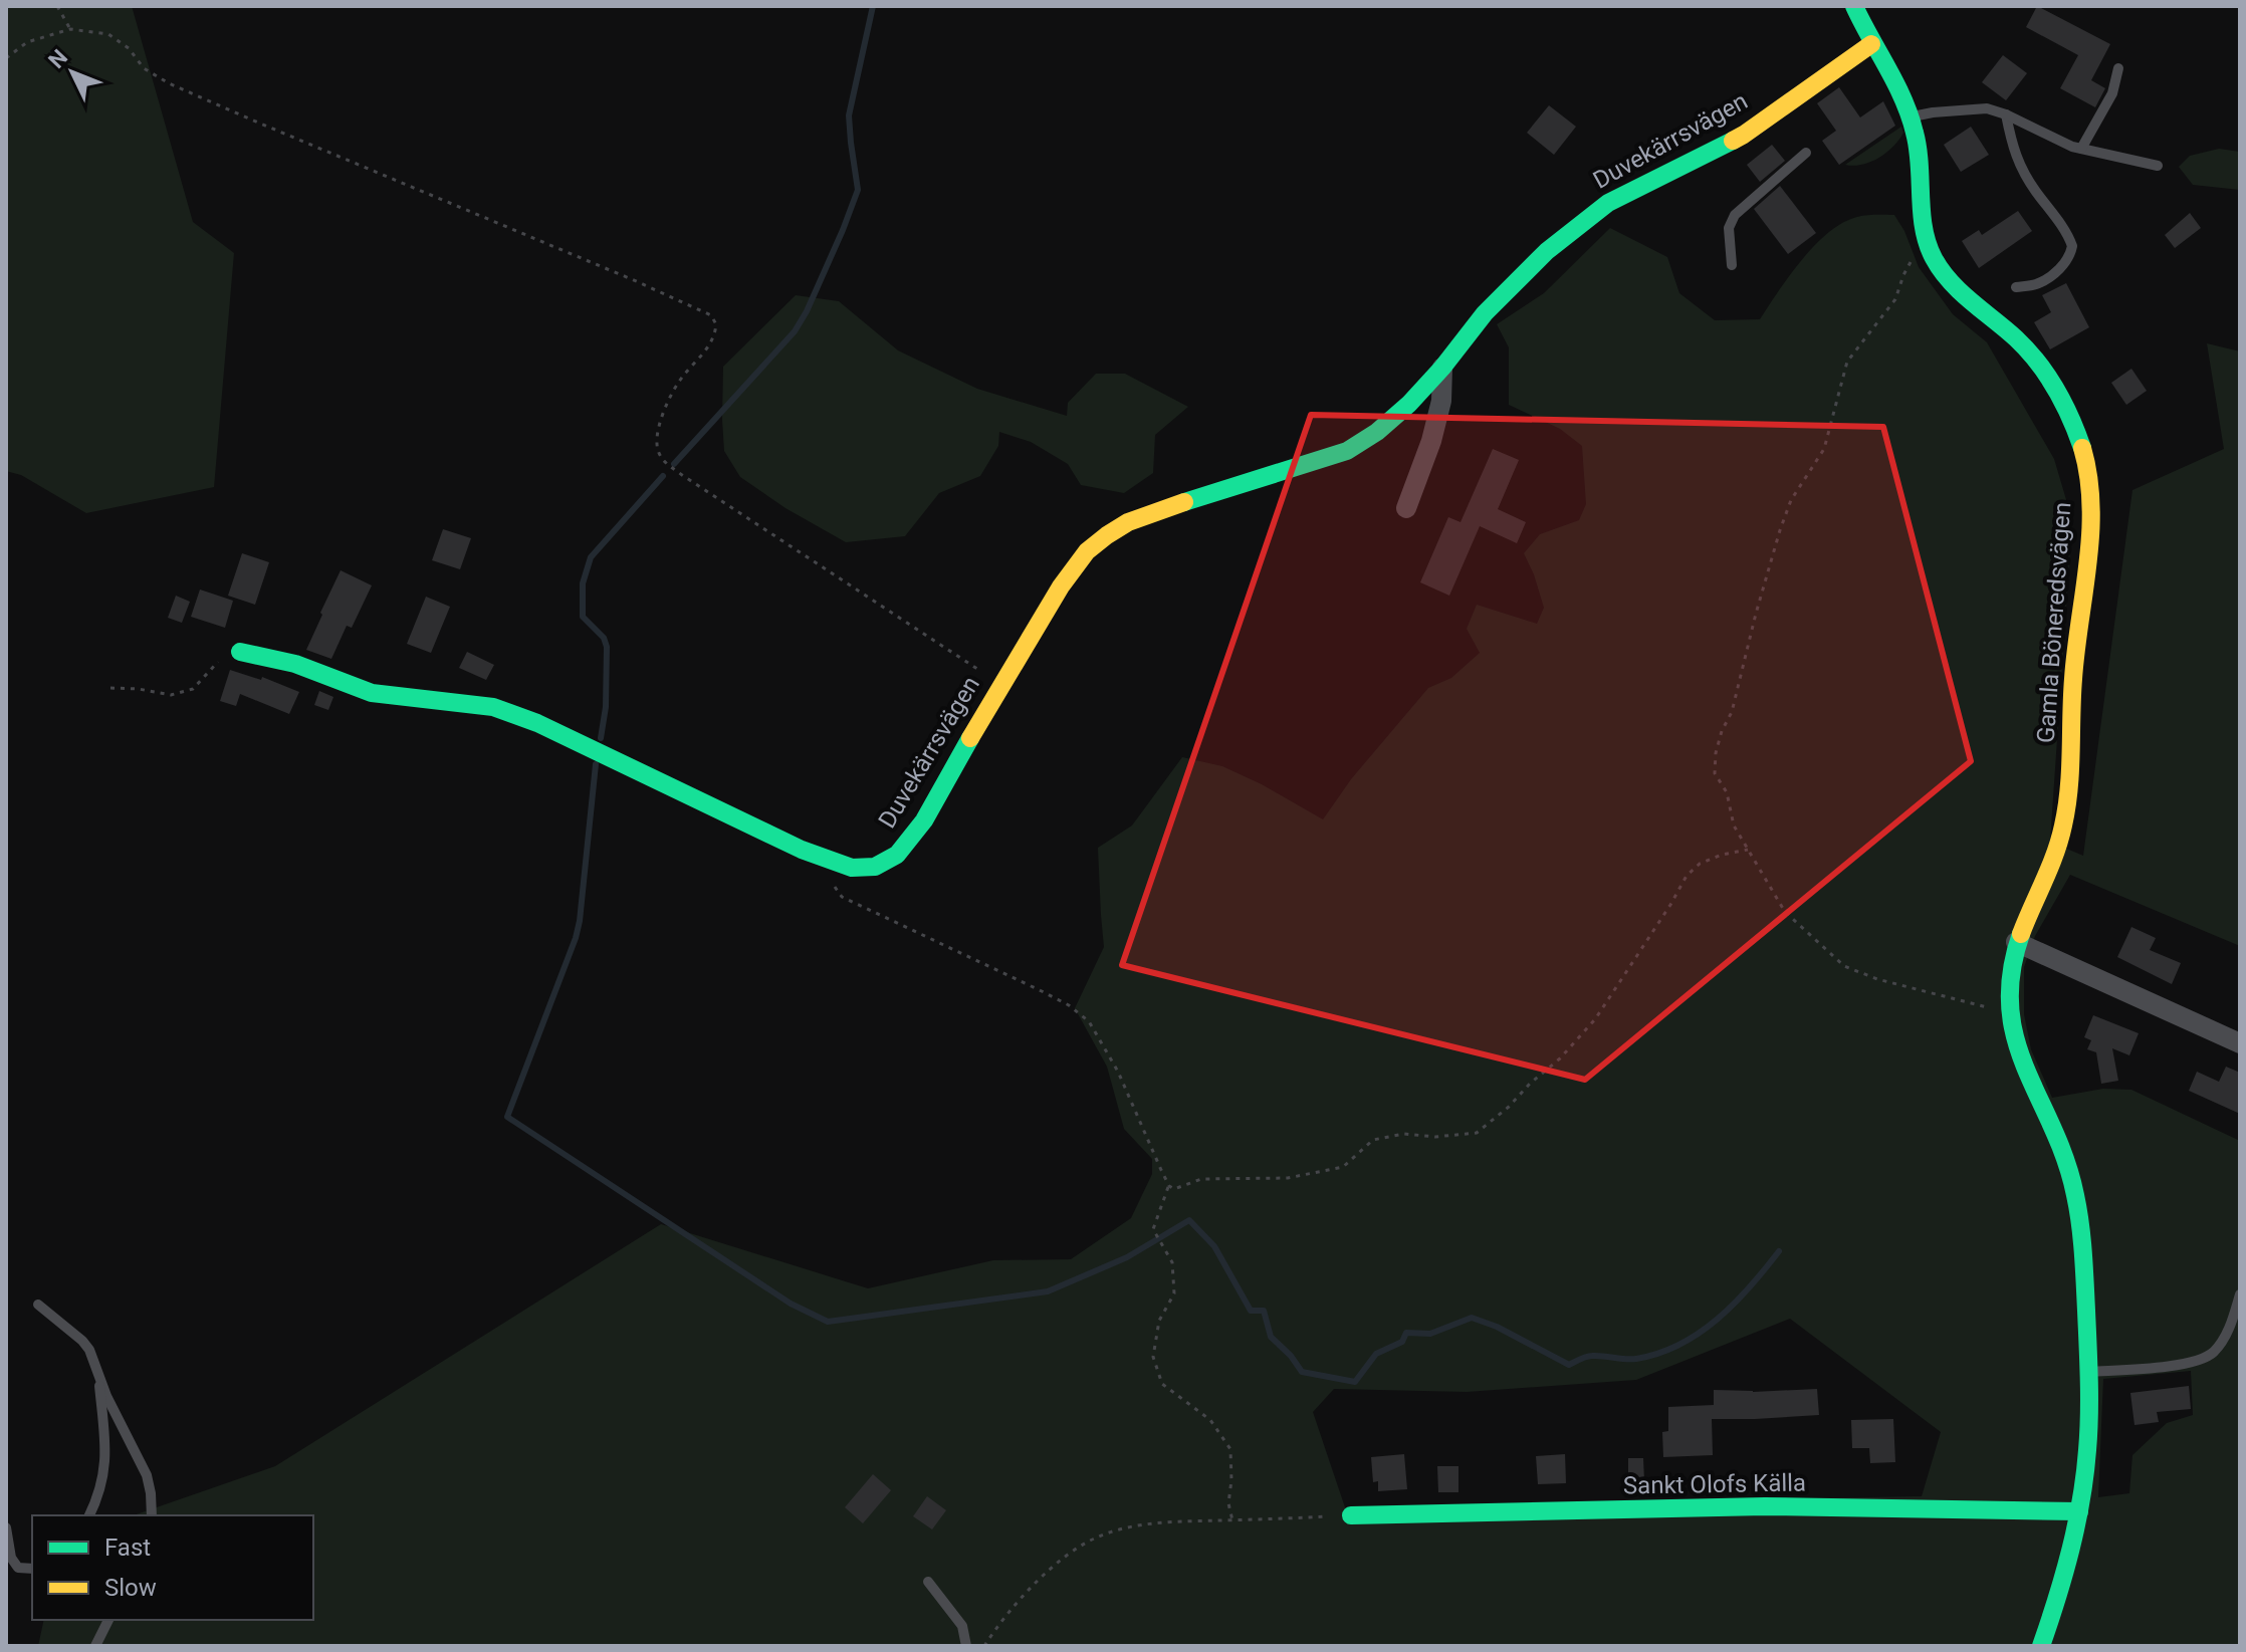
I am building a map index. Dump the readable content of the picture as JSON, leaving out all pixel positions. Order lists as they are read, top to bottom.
{
  "streets": {
    "street": ["Duvekärrsvägen", "Gamla Böneredsvägen", "Sankt Olofs Källa"]
  },
  "crossings": [
    ["Duvekärrsvägen", "Gamla Böneredsvägen"],
    ["Gamla Böneredsvägen", "Sankt Olofs Källa"]
  ],
  "legend": ["Fast", "Slow"],
  "north": "top left"
}
